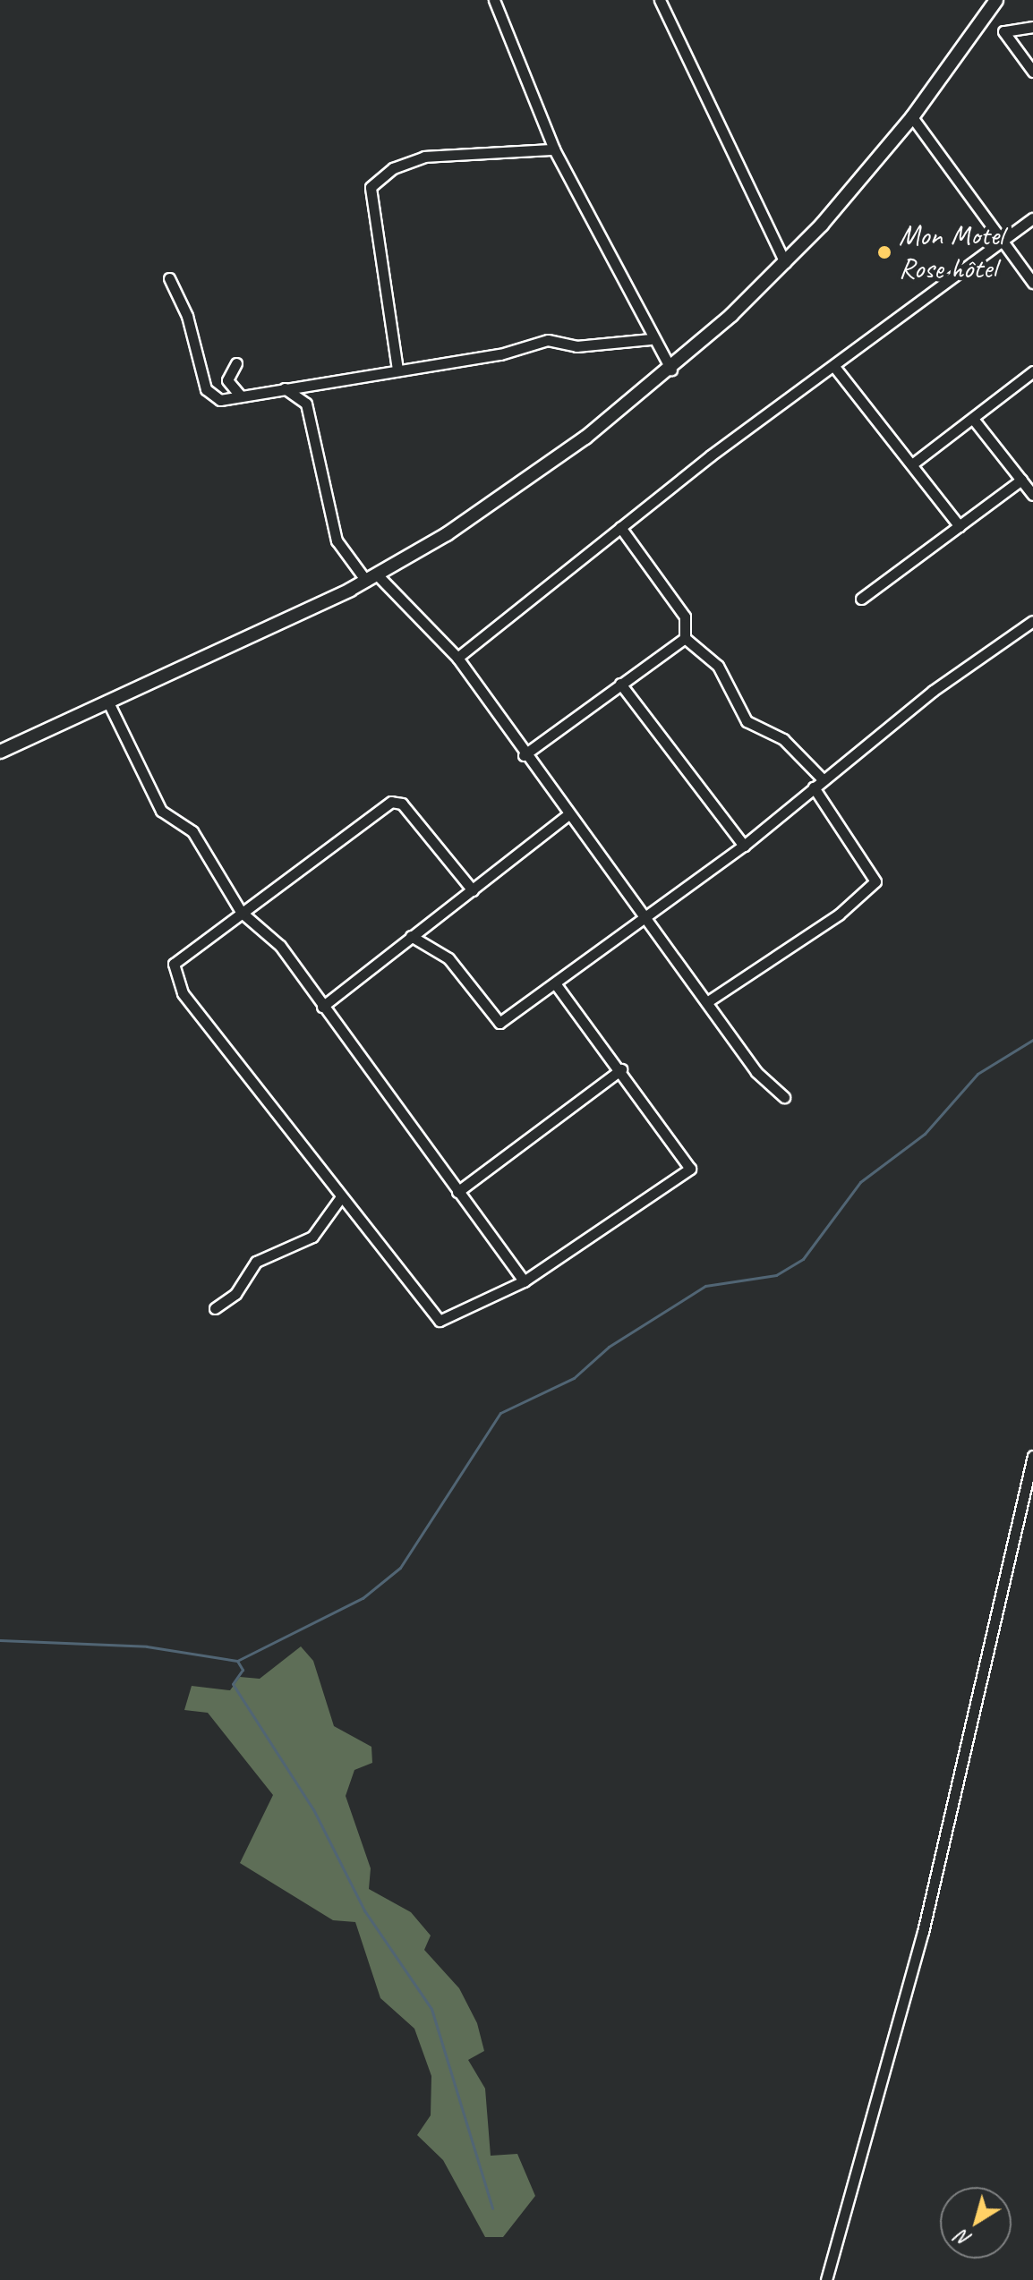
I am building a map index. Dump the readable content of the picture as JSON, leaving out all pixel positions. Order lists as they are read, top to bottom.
{
  "places": ["Mon Motel Rose hôtel"],
  "north": "bottom left"
}
